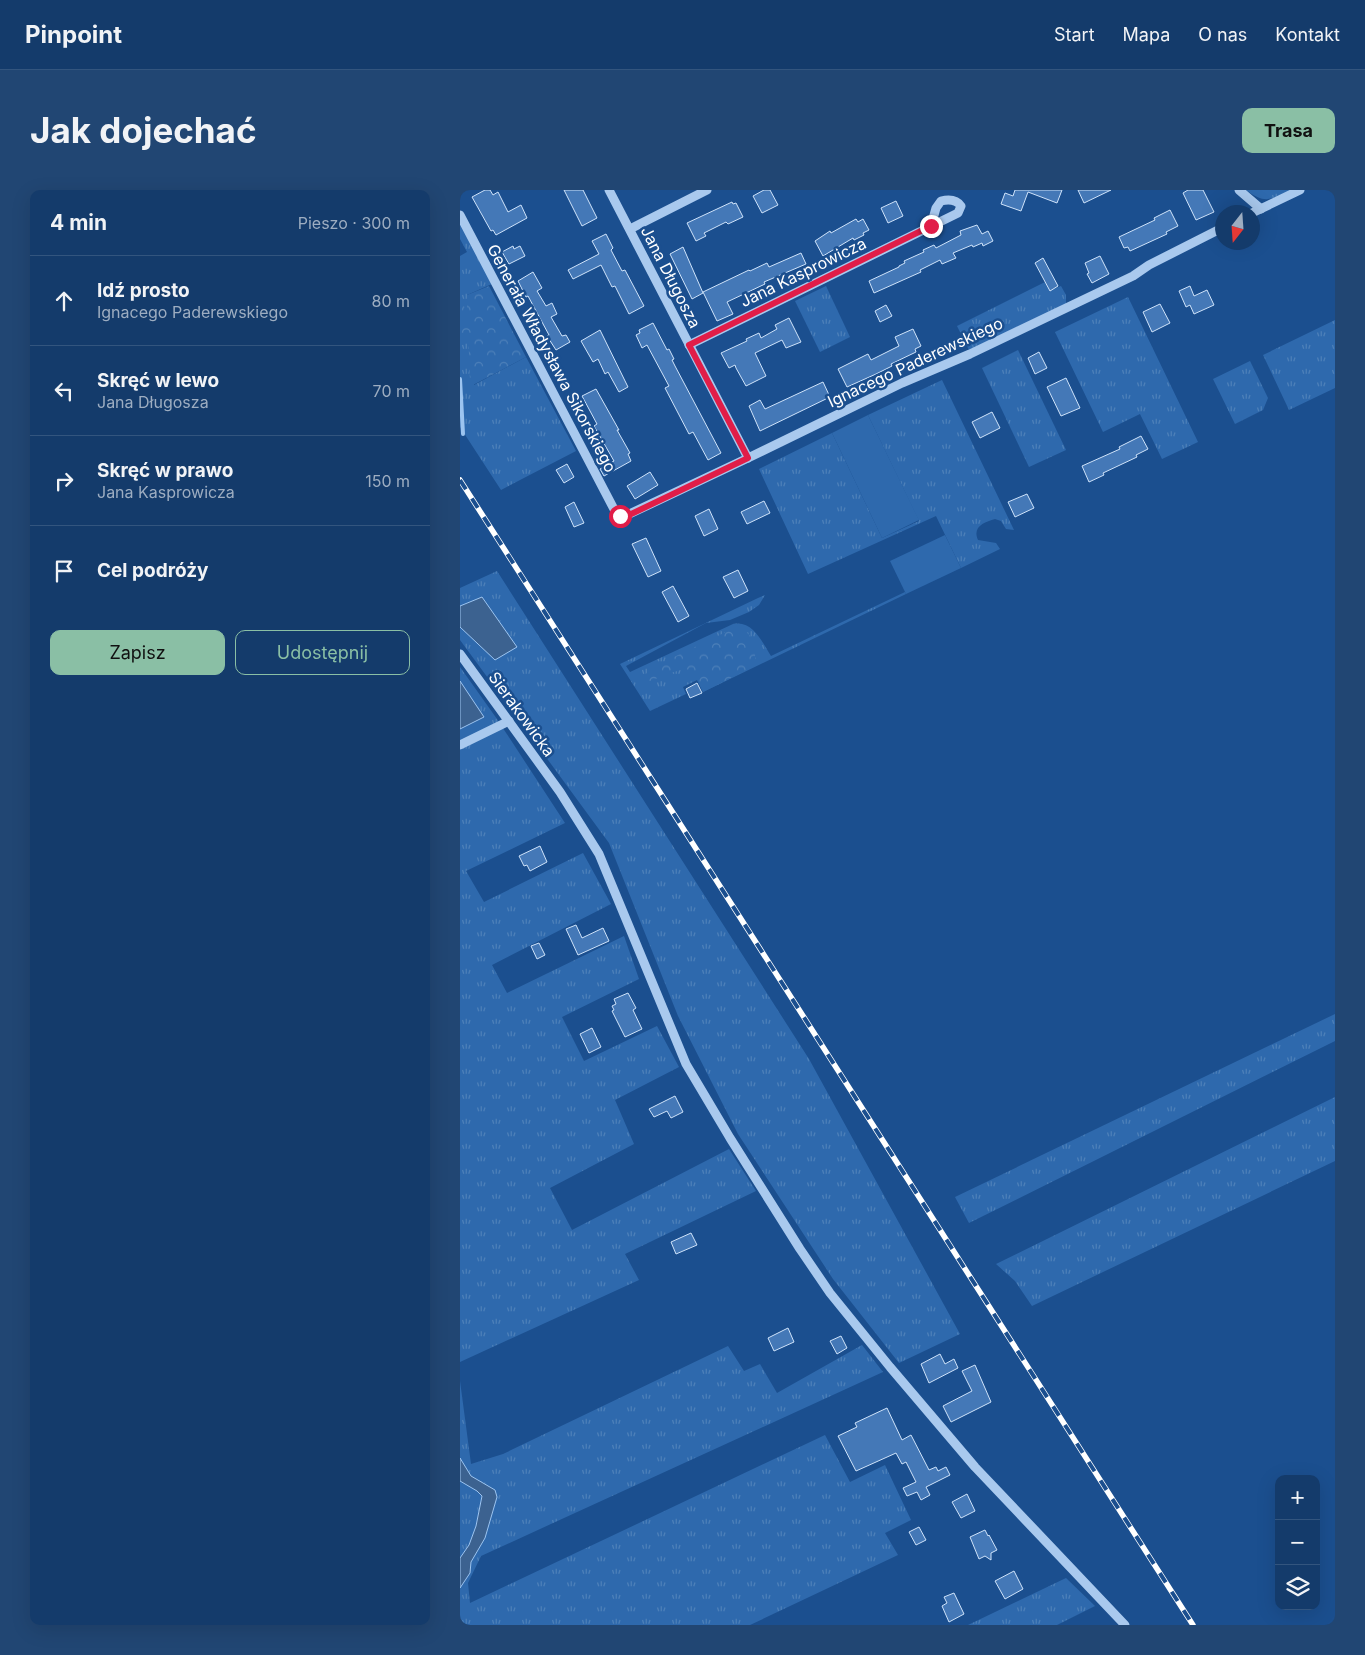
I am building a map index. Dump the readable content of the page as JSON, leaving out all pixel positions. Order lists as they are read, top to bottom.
{
  "streets": {
    "street": [
      "Jana Kasprowicza",
      "Jana Długosza",
      "Generała Władysława Sikorskiego",
      "Ignacego Paderewskiego",
      "Sierakowicka"
    ]
  },
  "crossings": [
    ["Jana Kasprowicza", "Jana Długosza"],
    ["Jana Długosza", "Ignacego Paderewskiego"],
    ["Generała Władysława Sikorskiego", "Ignacego Paderewskiego"]
  ],
  "north": "bottom",
  "page": {
    "header": "Pinpoint",
    "nav": [
      "Start",
      "Mapa",
      "O nas",
      "Kontakt"
    ],
    "buttons": [
      "Trasa",
      ["Zapisz", "Udostępnij"]
    ],
    "title": "Jak dojechać",
    "heading": ["4 min", "Pieszo · 300 m"],
    "list": [
      ["Idź prosto", "Ignacego Paderewskiego", "80 m"],
      ["Skręć w lewo", "Jana Długosza", "70 m"],
      ["Skręć w prawo", "Jana Kasprowicza", "150 m"],
      "Cel podróży"
    ],
    "map_buttons": ["+", "−"]
  }
}
